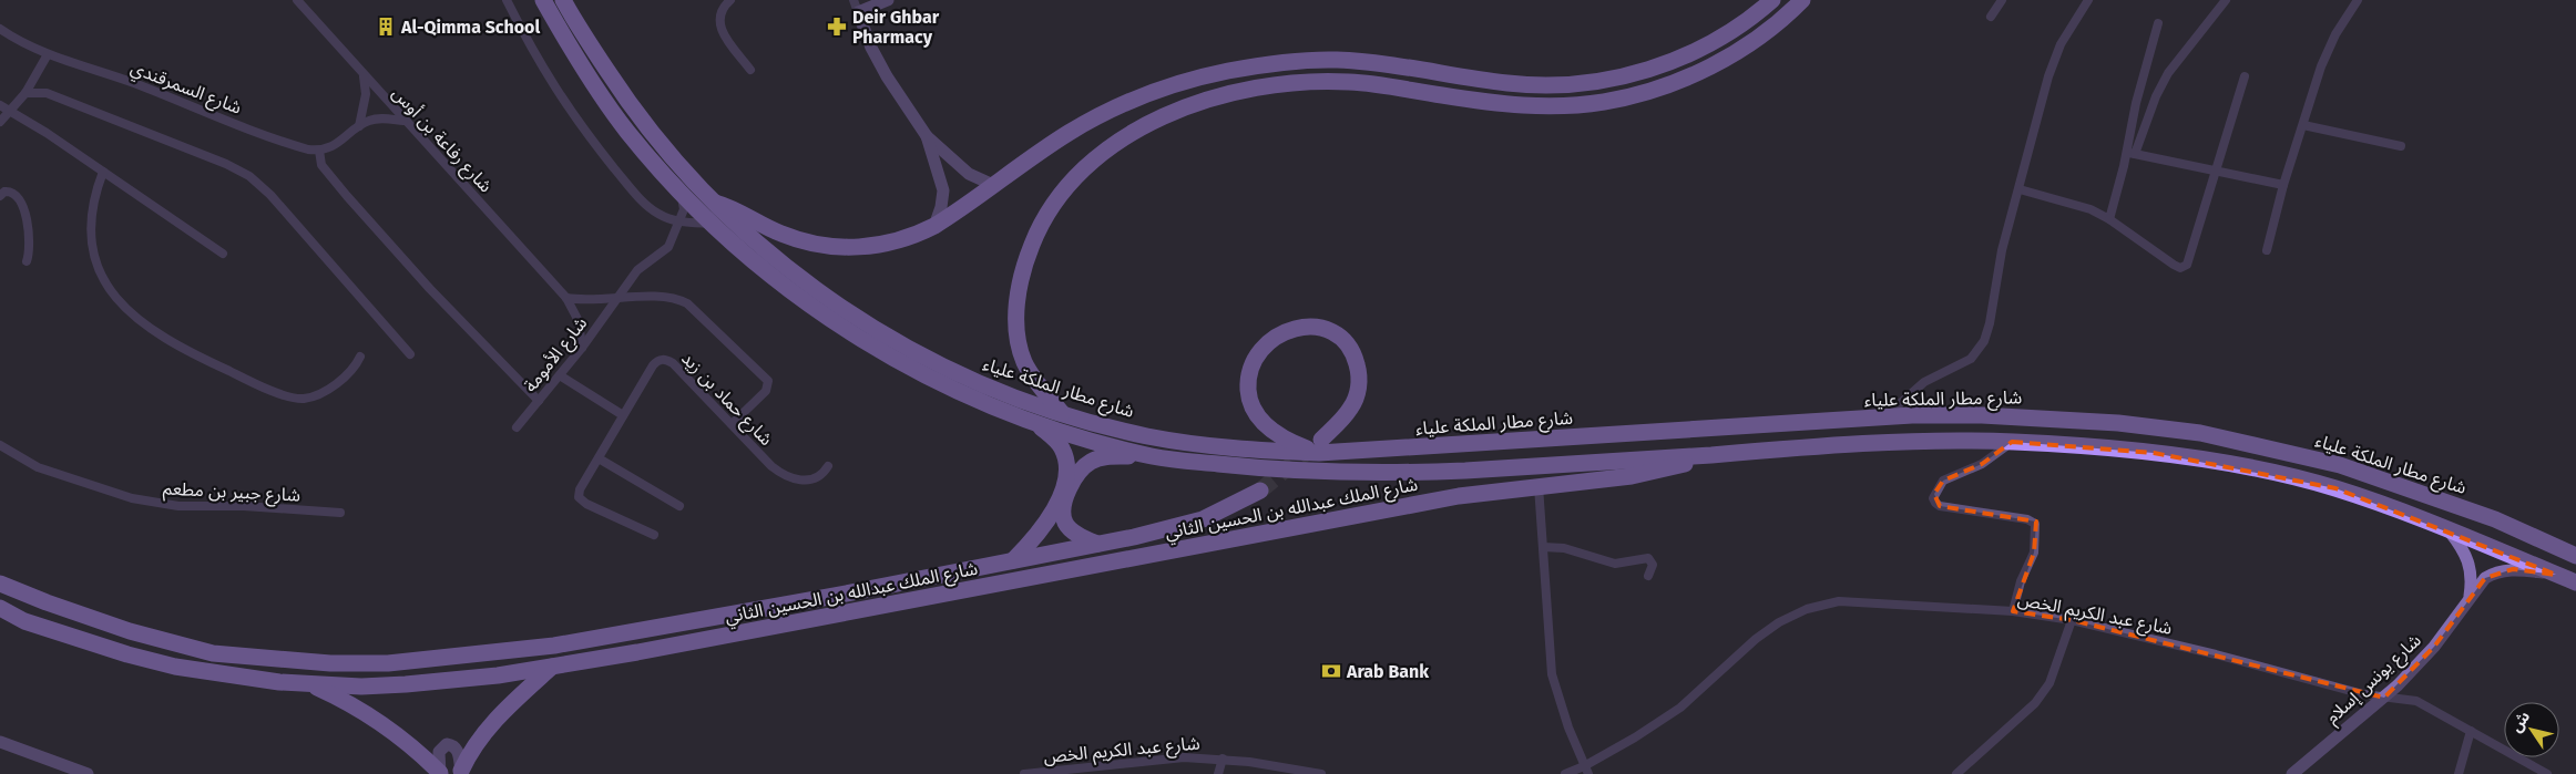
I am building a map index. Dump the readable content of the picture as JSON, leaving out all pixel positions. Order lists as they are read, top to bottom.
{
  "streets": {
    "highway": ["شارع مطار الملكة علياء", "شارع الملك عبدالله بن الحسين الثاني"],
    "street": [
      "شارع السمرقندي",
      "شارع رفاعة بن أوس",
      "شارع الأمومة",
      "شارع حماد بن زيد",
      "شارع جبير بن مطعم",
      "شارع عبد الكريم الخص",
      "شارع يونس إسلام"
    ]
  },
  "crossings": [
    ["شارع رفاعة بن أوس", "شارع الأمومة"],
    ["شارع مطار الملكة علياء", "شارع الملك عبدالله بن الحسين الثاني"],
    ["شارع مطار الملكة علياء", "شارع يونس إسلام"],
    ["شارع عبد الكريم الخص", "شارع يونس إسلام"]
  ],
  "places": {
    "building": ["Al-Qimma School"],
    "pharmacy": ["Deir Ghbar Pharmacy"],
    "bank": ["Arab Bank"]
  },
  "north": "top left"
}
